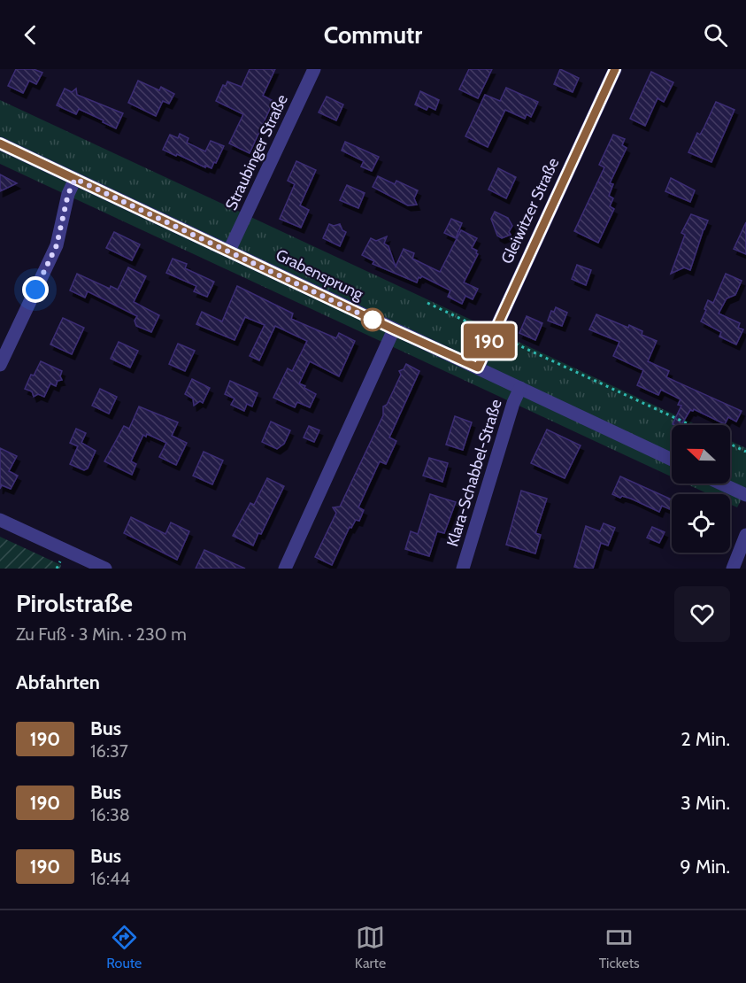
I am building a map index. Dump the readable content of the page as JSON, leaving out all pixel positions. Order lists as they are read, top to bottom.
{
  "streets": {
    "street": [
      "Straubinger Straße",
      "Gleiwitzer Straße",
      "Grabensprung",
      "Klara-Schabbel-Straße"
    ]
  },
  "crossings": [
    ["Straubinger Straße", "Grabensprung"],
    ["Gleiwitzer Straße", "Grabensprung"],
    ["Grabensprung", "Klara-Schabbel-Straße"]
  ],
  "lines": ["bus line 190"],
  "north": "left",
  "page": {
    "header": "Commutr",
    "on_map": "190",
    "heading": [
      ["Pirolstraße", "Zu Fuß · 3 Min. · 230 m"],
      "Abfahrten"
    ],
    "list": [
      {
        "mark": "190",
        "name": "Bus",
        "note": "16:37",
        "value": "2 Min."
      },
      {
        "mark": "190",
        "name": "Bus",
        "note": "16:38",
        "value": "3 Min."
      },
      {
        "mark": "190",
        "name": "Bus",
        "note": "16:44",
        "value": "9 Min."
      }
    ],
    "tabs": ["Route", "Karte", "Tickets"]
  }
}
